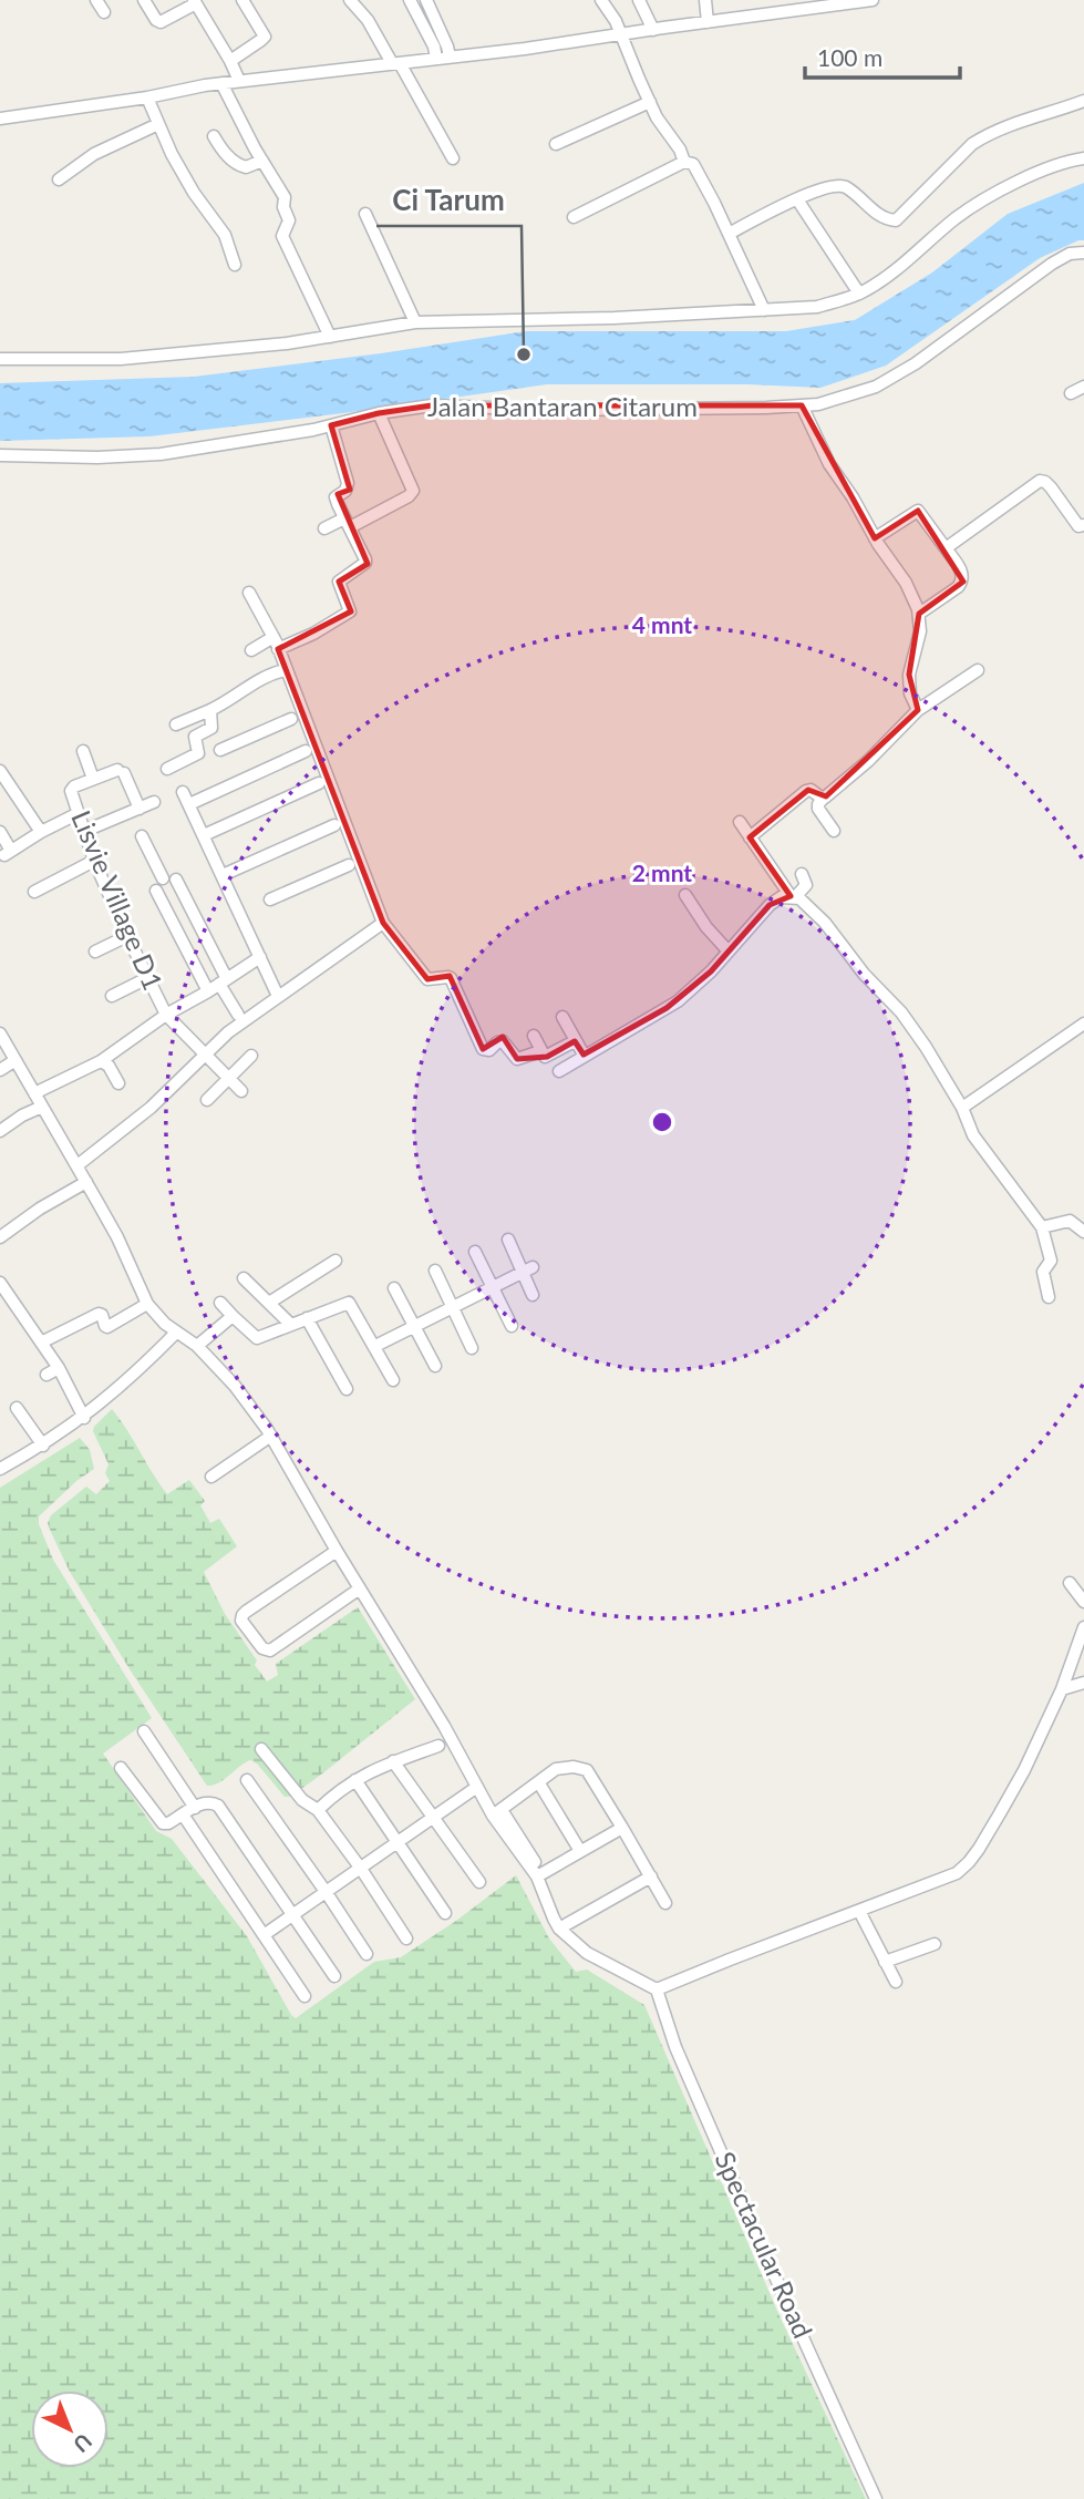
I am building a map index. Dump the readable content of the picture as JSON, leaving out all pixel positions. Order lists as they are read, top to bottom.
{
  "streets": {
    "street": ["Jalan Bantaran Citarum", "Lisvie Village D1", "Spectacular Road"]
  },
  "places": ["Ci Tarum"],
  "scale_bar": "100 m",
  "north": "bottom right",
  "rings": ["4 mnt", "2 mnt"]
}
